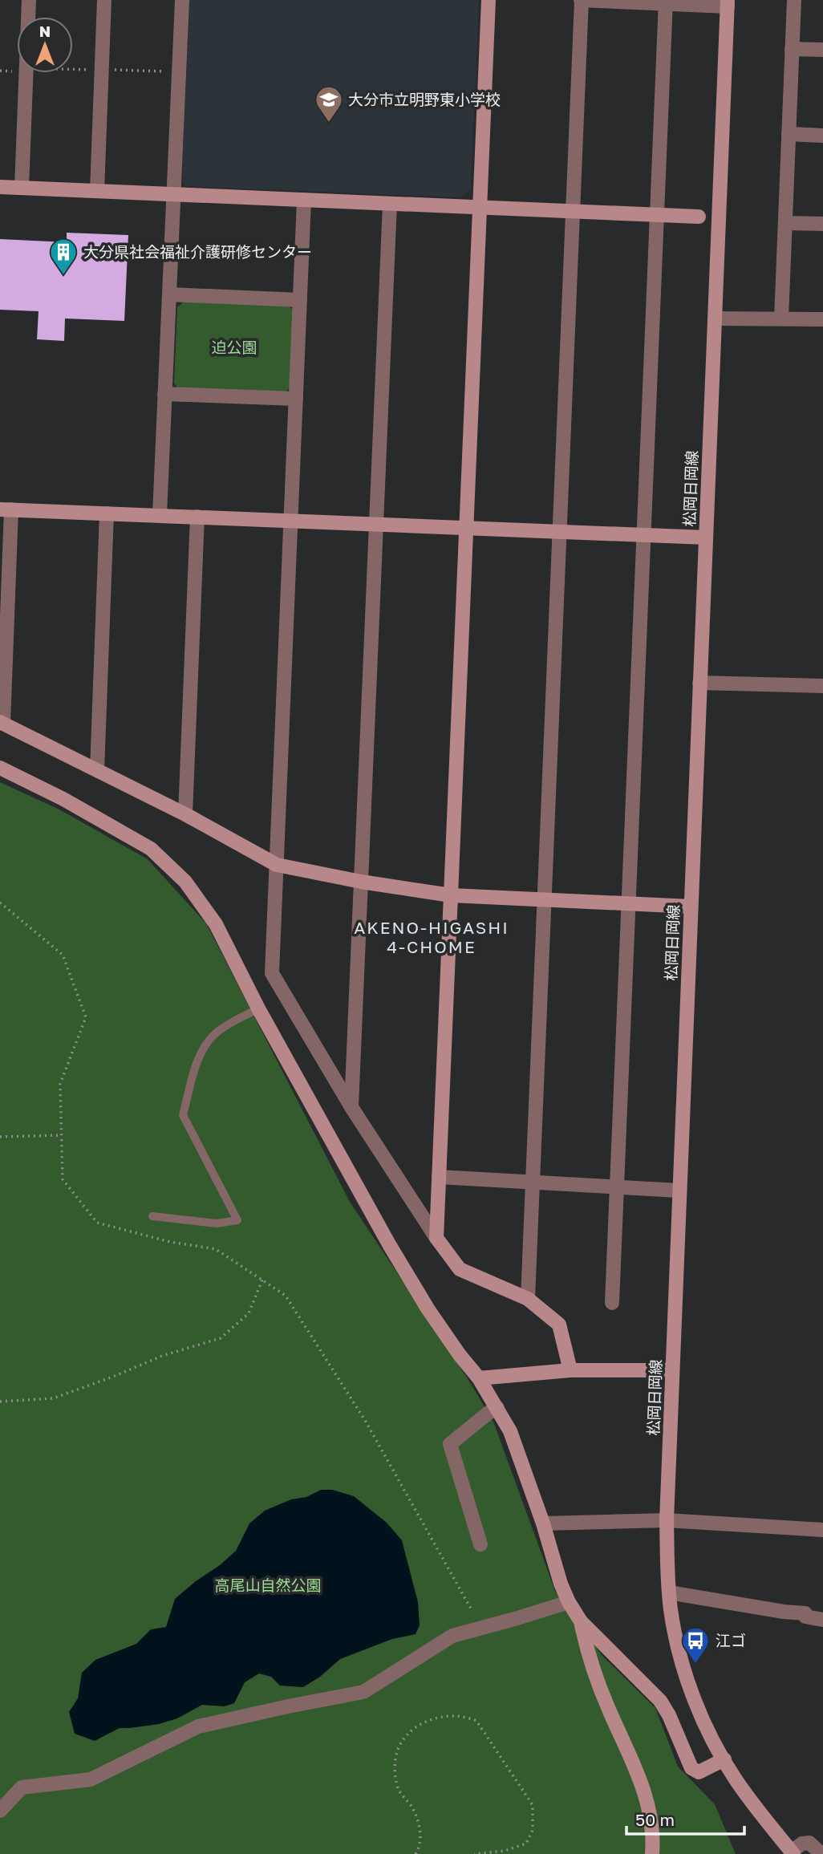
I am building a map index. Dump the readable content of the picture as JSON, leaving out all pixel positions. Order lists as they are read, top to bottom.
{
  "streets": {
    "street": ["松岡日岡線"]
  },
  "districts": ["AKENO-HIGASHI 4-CHOME"],
  "parks": ["迫公園", "高尾山自然公園"],
  "places": {
    "school or university": ["大分市立明野東小学校"],
    "building": ["大分県社会福祉介護研修センター"],
    "bus stop": ["江ゴ"]
  },
  "scale_bar": "50 m",
  "north": "top"
}
